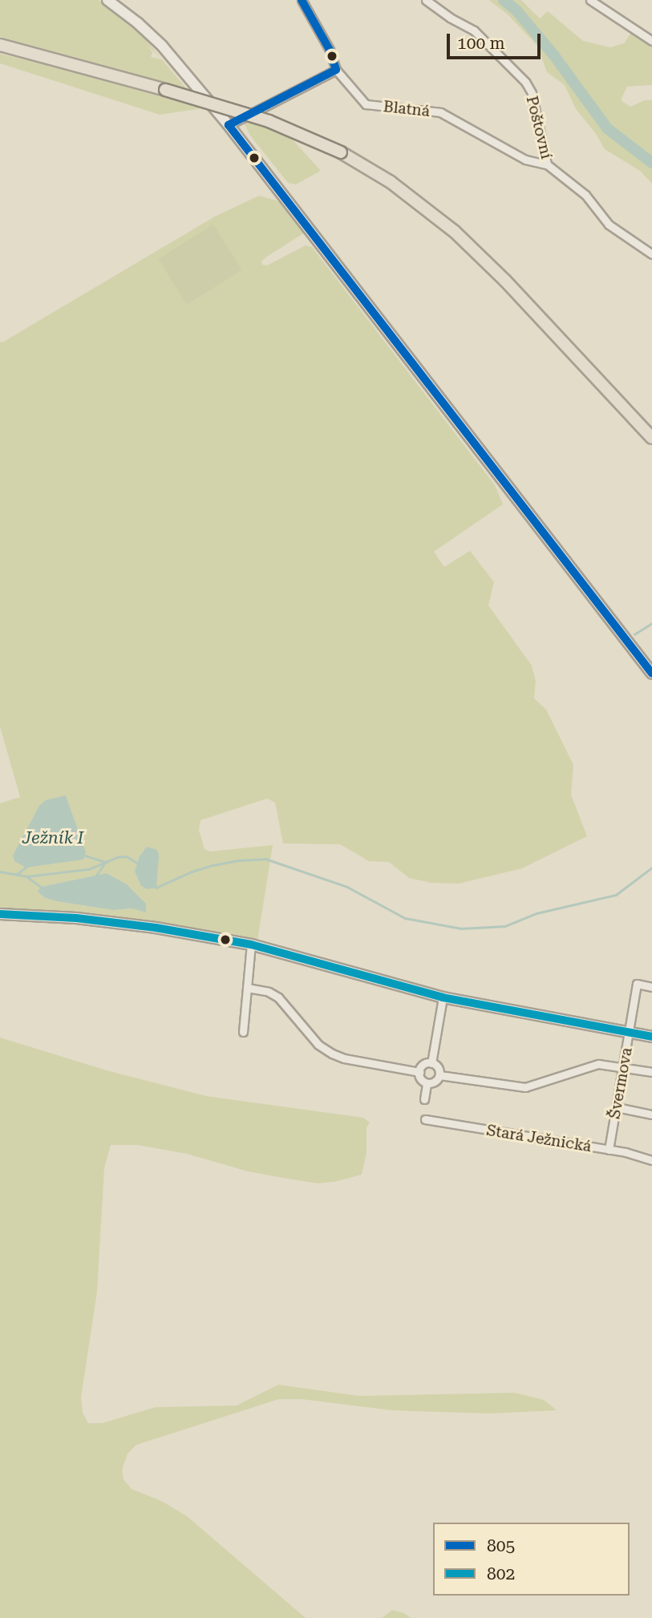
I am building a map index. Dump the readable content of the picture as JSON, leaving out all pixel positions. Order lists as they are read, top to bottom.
{
  "streets": {
    "street": [
      "Blatná",
      "Poštovní",
      "Švermova",
      "Stará Ježnická"
    ]
  },
  "crossings": [
    ["Blatná", "Poštovní"],
    ["Švermova", "Stará Ježnická"]
  ],
  "water": ["Ježník I"],
  "lines": ["transit line 805", "transit line 802"],
  "legend": ["805", "802"],
  "scale_bar": "100 m"
}
